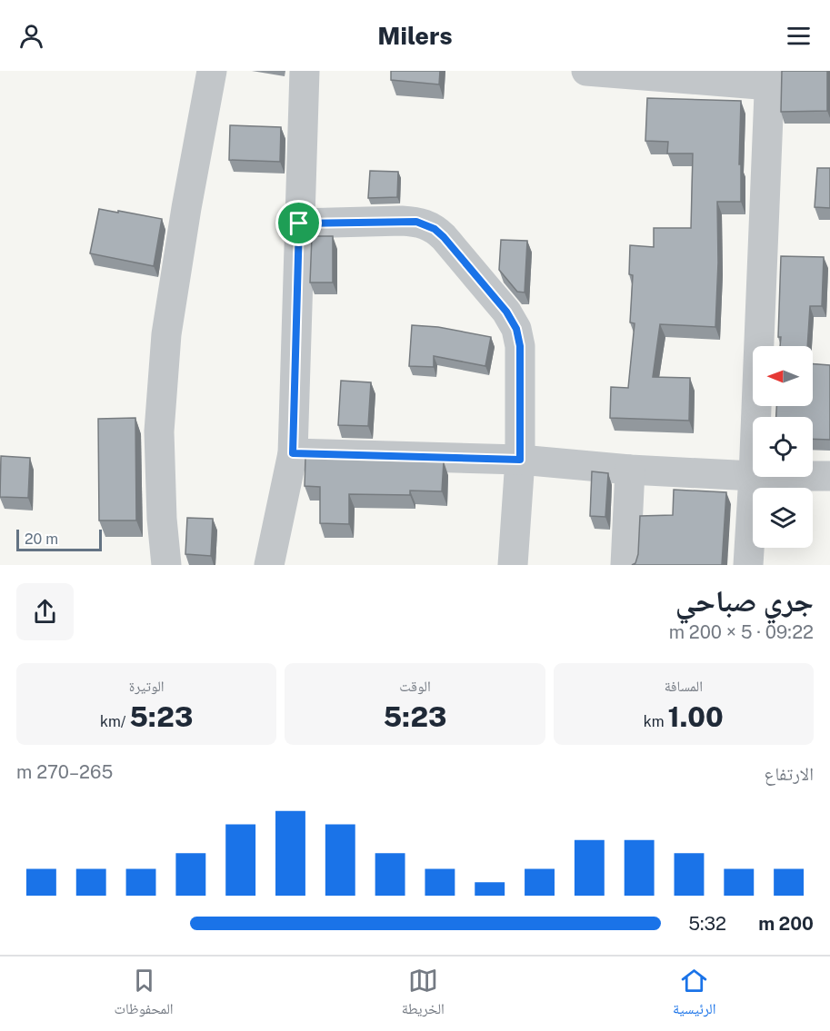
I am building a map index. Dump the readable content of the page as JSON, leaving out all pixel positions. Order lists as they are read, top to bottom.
{
  "scale_bar": "20 m",
  "north": "left",
  "page": {
    "header": "Milers",
    "scale": "20 m",
    "heading": ["جري صباحي", "09:22 · 5 × 200 m"],
    "stats": [
      ["المسافة", "1.00 km"],
      ["الوقت", "5:23"],
      ["الوتيرة", "5:23 /km"]
    ],
    "chart": ["الارتفاع", "265–270 m"],
    "list": [
      {
        "name": "200 m",
        "note": "5:32"
      }
    ],
    "tabs": ["الرئيسية", "الخريطة", "المحفوظات"]
  }
}
